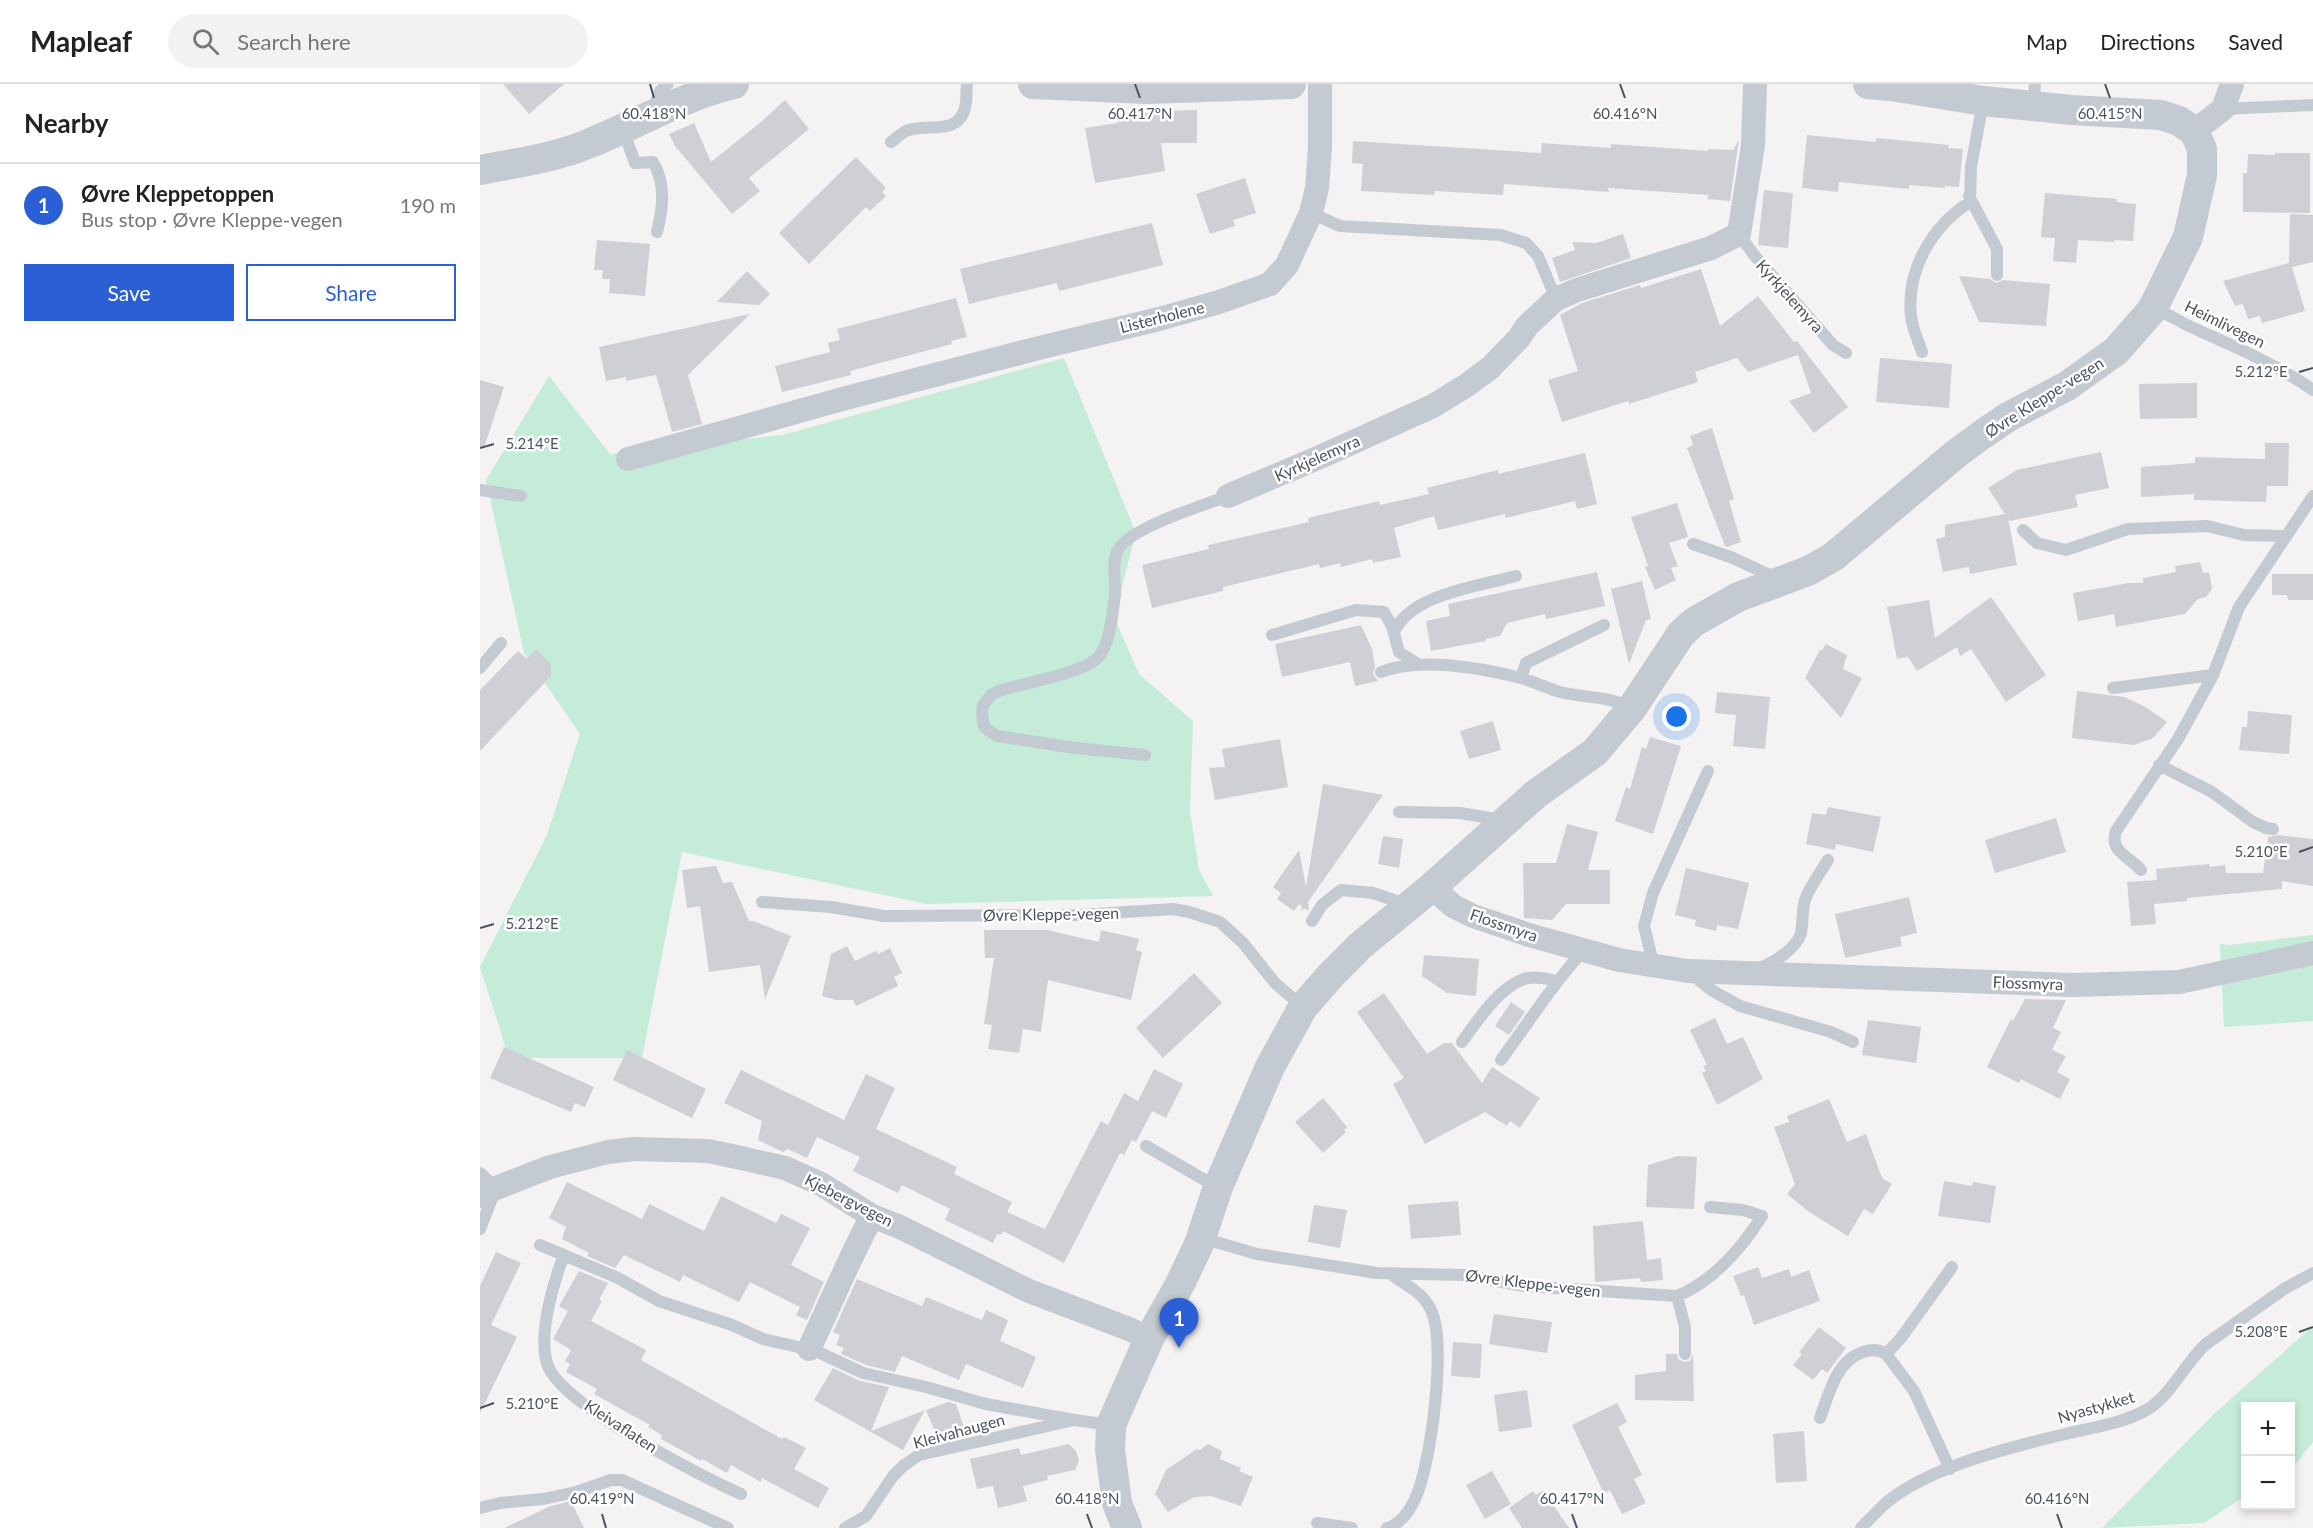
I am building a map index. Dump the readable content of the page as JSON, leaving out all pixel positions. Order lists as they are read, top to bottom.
{
  "streets": {
    "street": [
      "Kyrkjelemyra",
      "Listerholene",
      "Øvre Kleppe-vegen",
      "Flossmyra",
      "Kjebergvegen"
    ],
    "lane": [
      "Heimlivegen",
      "Nyastykket",
      "Kleivaflaten",
      "Kleivahaugen"
    ]
  },
  "crossings": [
    ["Heimlivegen", "Øvre Kleppe-vegen"],
    ["Øvre Kleppe-vegen", "Flossmyra"],
    ["Øvre Kleppe-vegen", "Kjebergvegen"],
    ["Øvre Kleppe-vegen", "Kleivahaugen"]
  ],
  "page": {
    "header": "Mapleaf",
    "search": "Search here",
    "nav": ["Map", "Directions", "Saved"],
    "heading": "Nearby",
    "list": [
      {
        "mark": "1",
        "name": "Øvre Kleppetoppen",
        "note": "Bus stop · Øvre Kleppe-vegen",
        "value": "190 m"
      }
    ],
    "buttons": ["Save", "Share"],
    "pins": "1",
    "map_buttons": ["+", "−"]
  },
  "coordinates": [
    "60.418°N",
    "60.417°N",
    "60.416°N",
    "60.415°N",
    "5.212°E",
    "5.214°E",
    "5.210°E",
    "5.208°E",
    "60.419°N"
  ]
}
